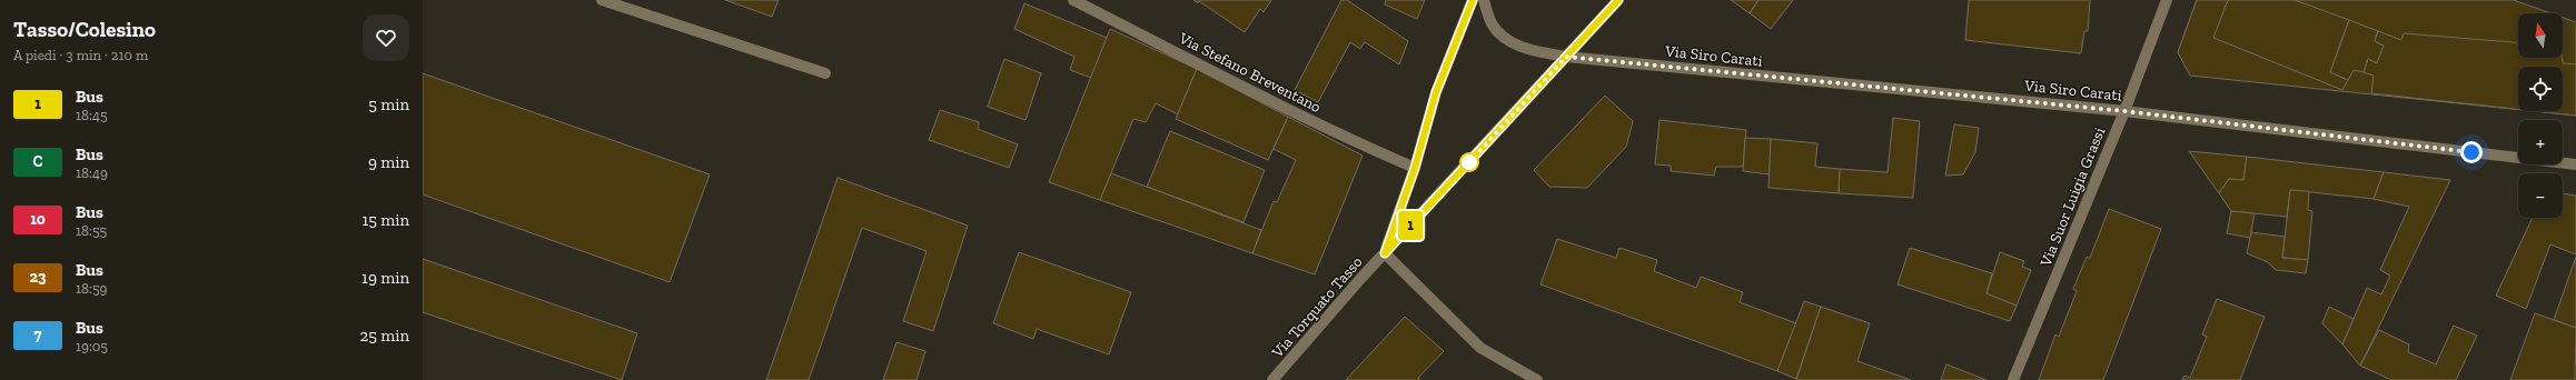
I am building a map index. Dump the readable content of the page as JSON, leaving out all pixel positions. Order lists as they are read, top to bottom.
{
  "streets": {
    "street": [
      "Via Siro Carati",
      "Via Stefano Breventano",
      "Via Suor Luigia Grassi",
      "Via Torquato Tasso"
    ]
  },
  "crossings": [
    ["Via Siro Carati", "Via Suor Luigia Grassi"],
    ["Via Siro Carati", "Via Torquato Tasso"],
    ["Via Stefano Breventano", "Via Torquato Tasso"]
  ],
  "lines": ["bus line 1"],
  "north": "top",
  "page": {
    "heading": ["Tasso/Colesino", "A piedi · 3 min · 210 m"],
    "on_map": "1",
    "map_buttons": ["+", "−"],
    "list": [
      {
        "mark": "1",
        "name": "Bus",
        "note": "18:45",
        "value": "5 min"
      },
      {
        "mark": "C",
        "name": "Bus",
        "note": "18:49",
        "value": "9 min"
      },
      {
        "mark": "10",
        "name": "Bus",
        "note": "18:55",
        "value": "15 min"
      },
      {
        "mark": "23",
        "name": "Bus",
        "note": "18:59",
        "value": "19 min"
      },
      {
        "mark": "7",
        "name": "Bus",
        "note": "19:05",
        "value": "25 min"
      }
    ]
  }
}
